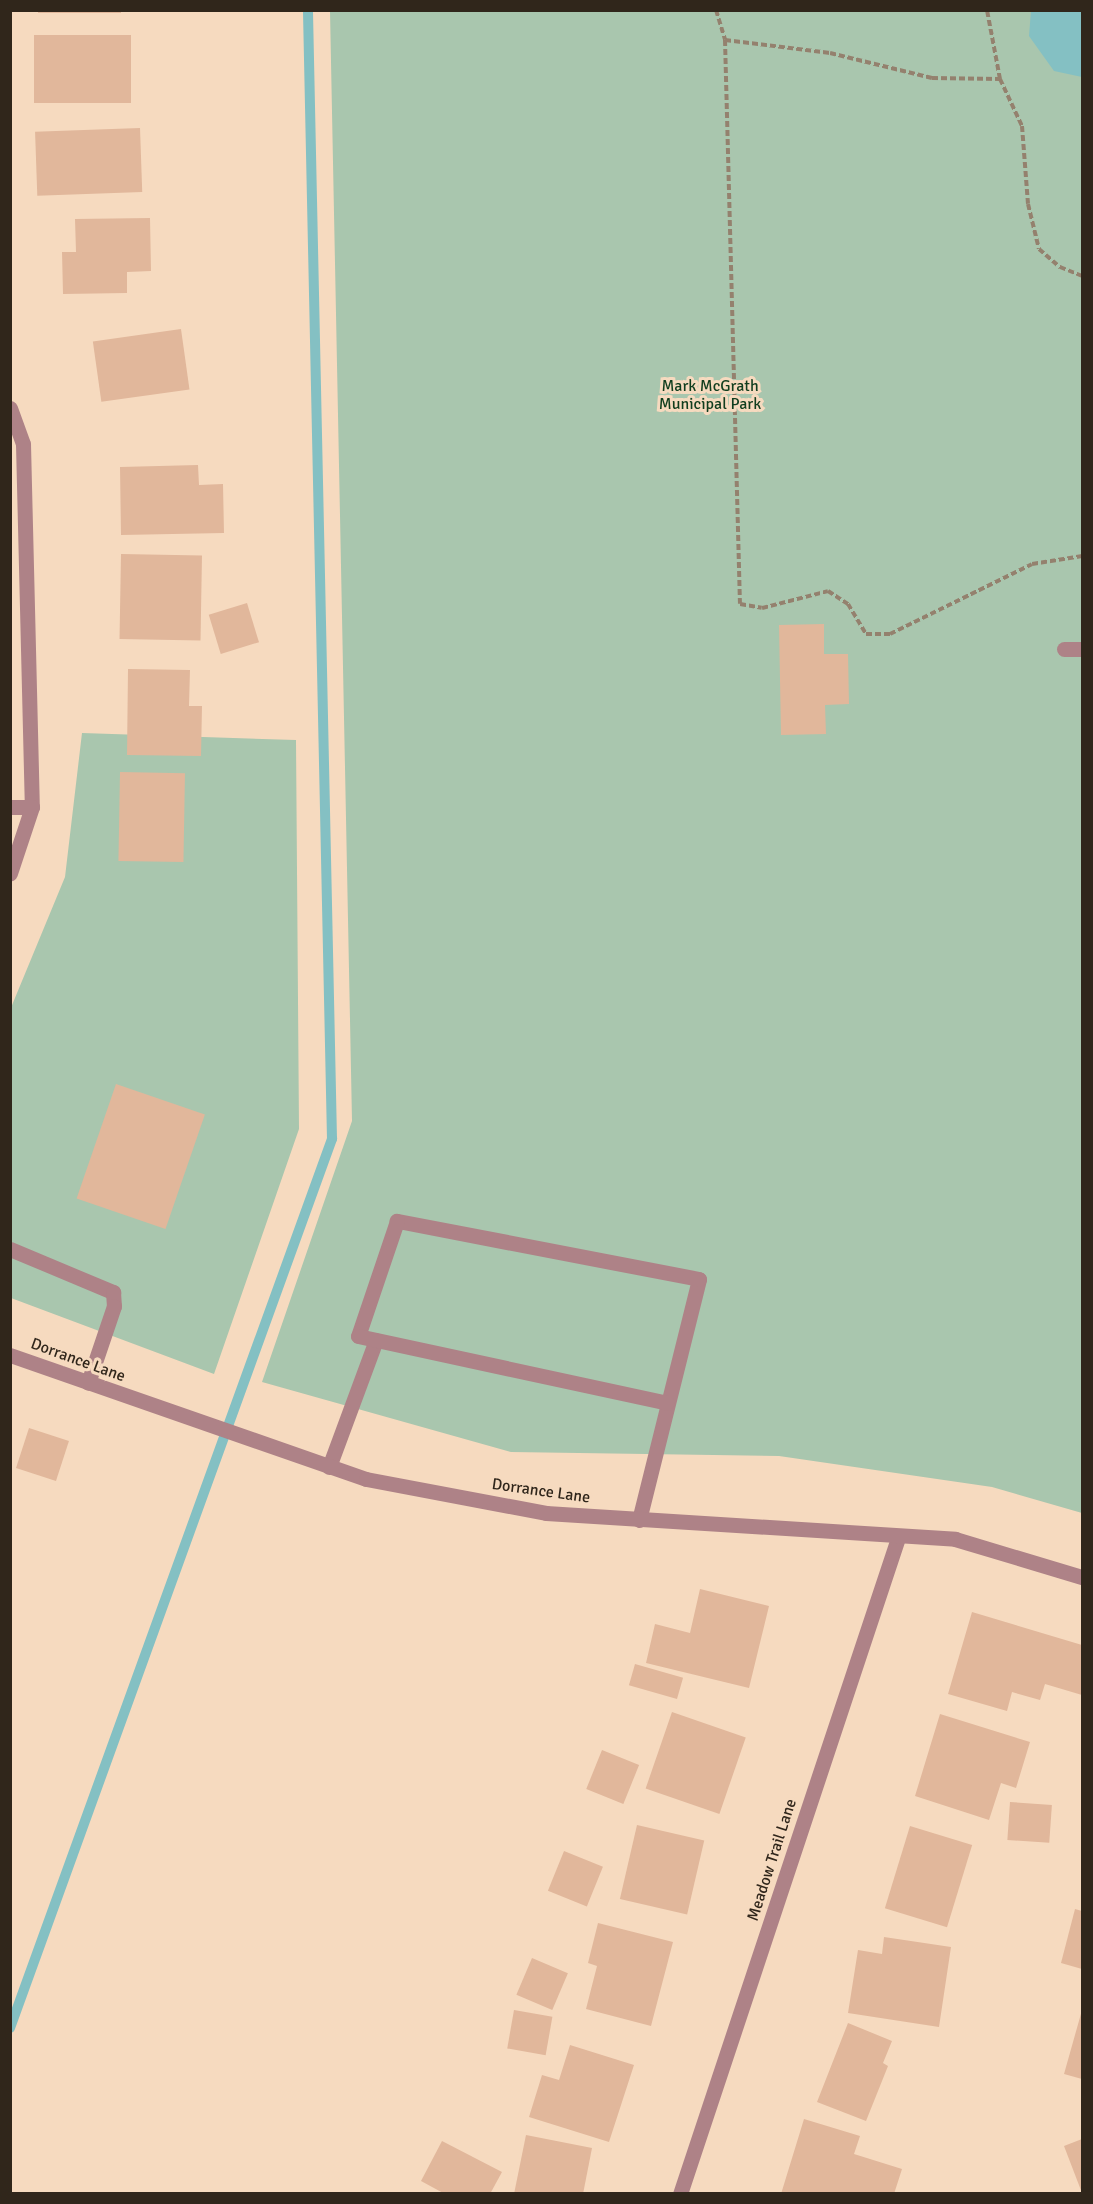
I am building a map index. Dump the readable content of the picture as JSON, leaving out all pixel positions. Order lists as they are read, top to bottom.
{
  "streets": {
    "street": ["Dorrance Lane", "Meadow Trail Lane"]
  },
  "crossings": [
    ["Dorrance Lane", "Meadow Trail Lane"]
  ],
  "parks": ["Mark McGrath Municipal Park"]
}
